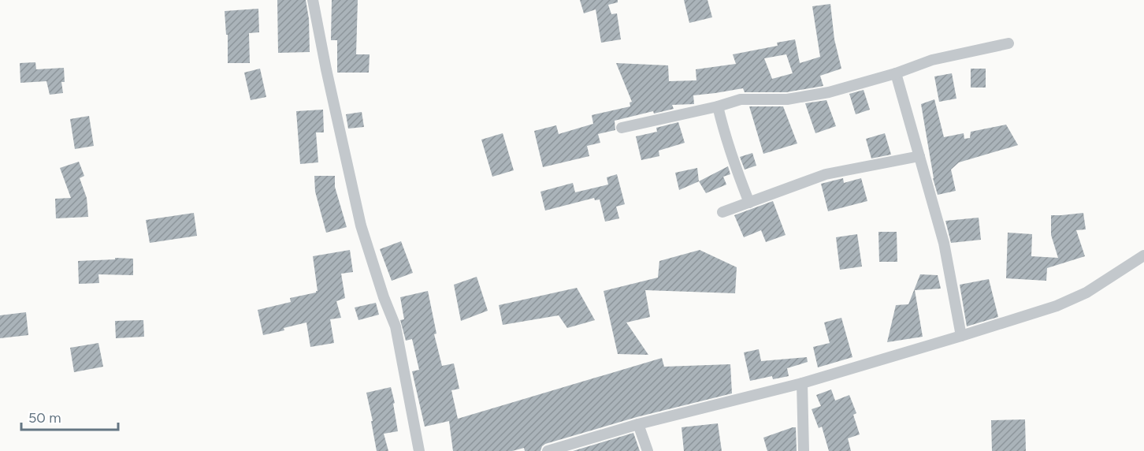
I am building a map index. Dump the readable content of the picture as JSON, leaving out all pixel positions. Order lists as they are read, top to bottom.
{
  "scale_bar": "50 m"
}
